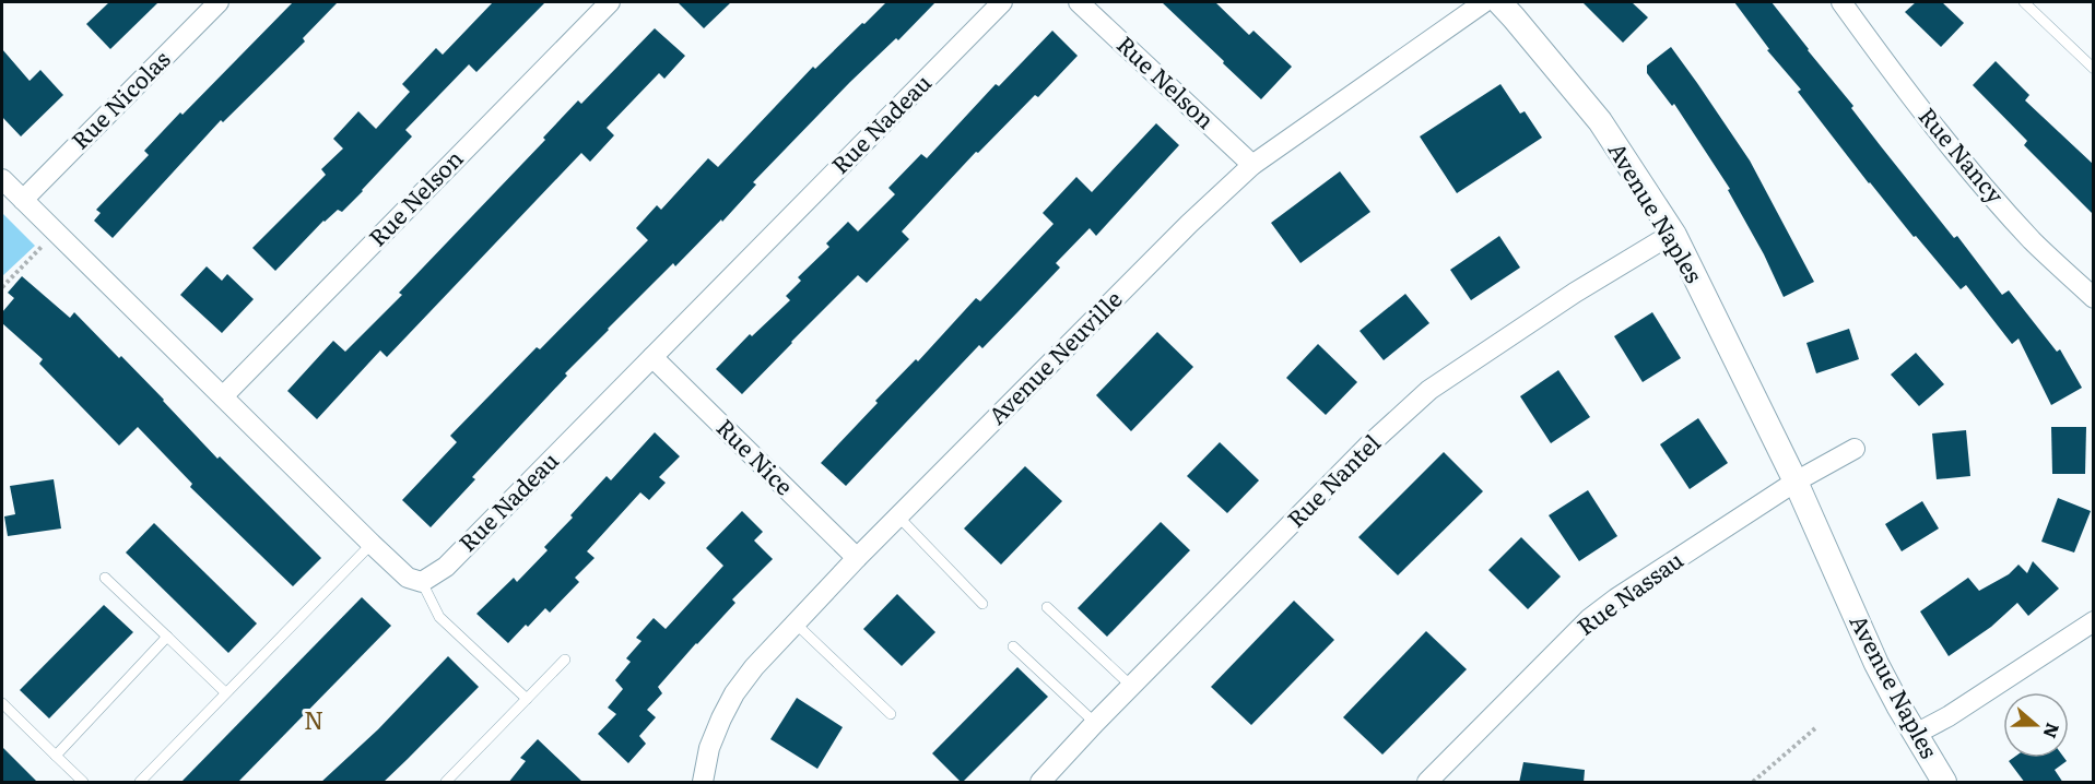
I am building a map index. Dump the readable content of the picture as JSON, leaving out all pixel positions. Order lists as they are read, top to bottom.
{
  "streets": {
    "street": [
      "Rue Nelson",
      "Rue Nicolas",
      "Rue Nadeau",
      "Rue Nancy",
      "Avenue Naples",
      "Avenue Neuville",
      "Rue Nice",
      "Rue Nantel",
      "Rue Nassau"
    ]
  },
  "crossings": [
    ["Rue Nelson", "Avenue Neuville"],
    ["Rue Nadeau", "Rue Nice"],
    ["Avenue Naples", "Rue Nantel"],
    ["Avenue Naples", "Rue Nassau"],
    ["Avenue Neuville", "Rue Nice"]
  ],
  "districts": ["N"],
  "north": "right"
}
